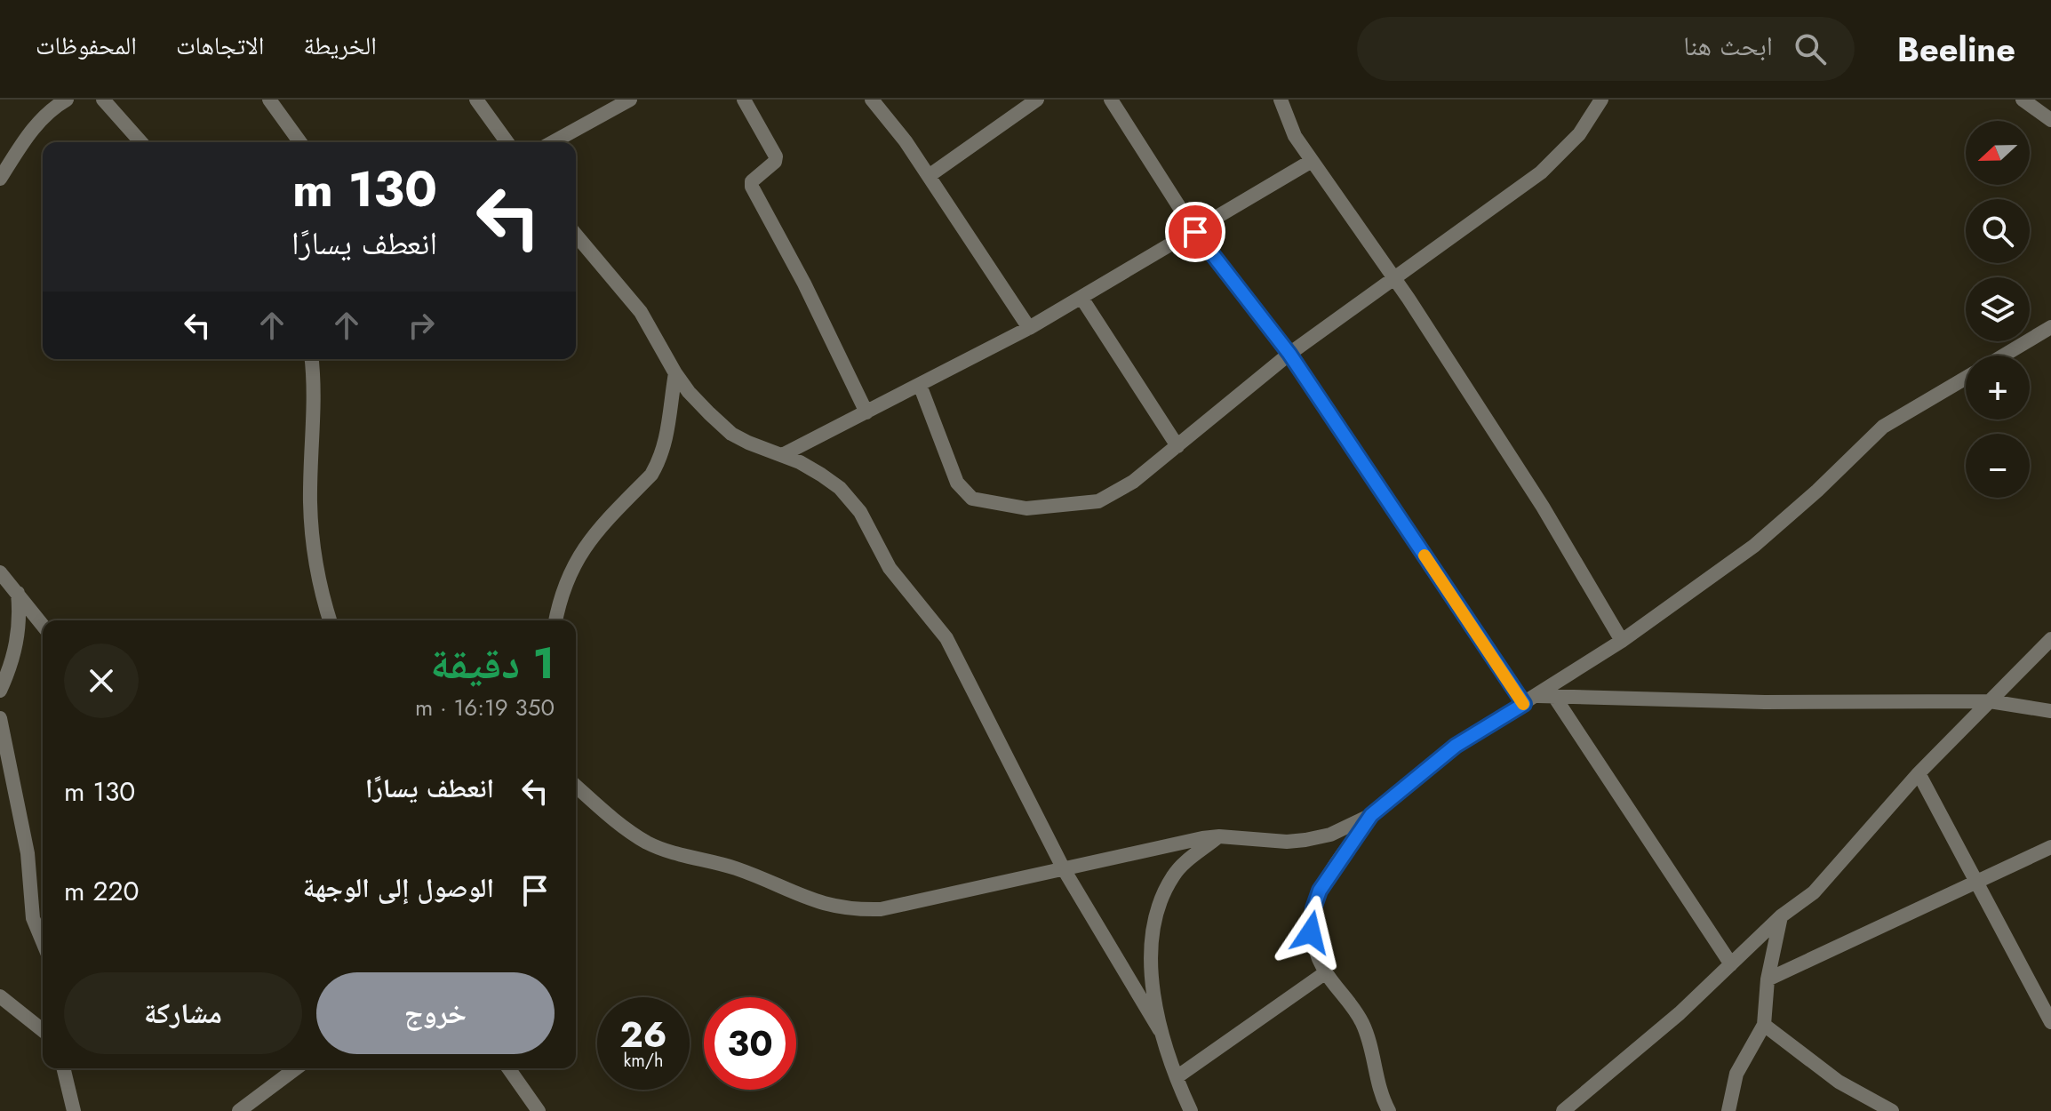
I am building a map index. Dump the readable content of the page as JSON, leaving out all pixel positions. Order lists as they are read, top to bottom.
{
  "north": "left",
  "page": {
    "header": "Beeline",
    "search": "ابحث هنا",
    "nav": ["الخريطة", "الاتجاهات", "المحفوظات"],
    "map_buttons": ["+", "−"],
    "turn": ["130 m", "انعطف يسارًا"],
    "heading": ["1 دقيقة", "350 m · 16:19"],
    "list": [
      {
        "name": "انعطف يسارًا",
        "value": "130 m"
      },
      {
        "name": "الوصول إلى الوجهة",
        "value": "220 m"
      }
    ],
    "buttons": ["خروج", "مشاركة"],
    "speed": "26 km/h",
    "limit": "30"
  }
}
